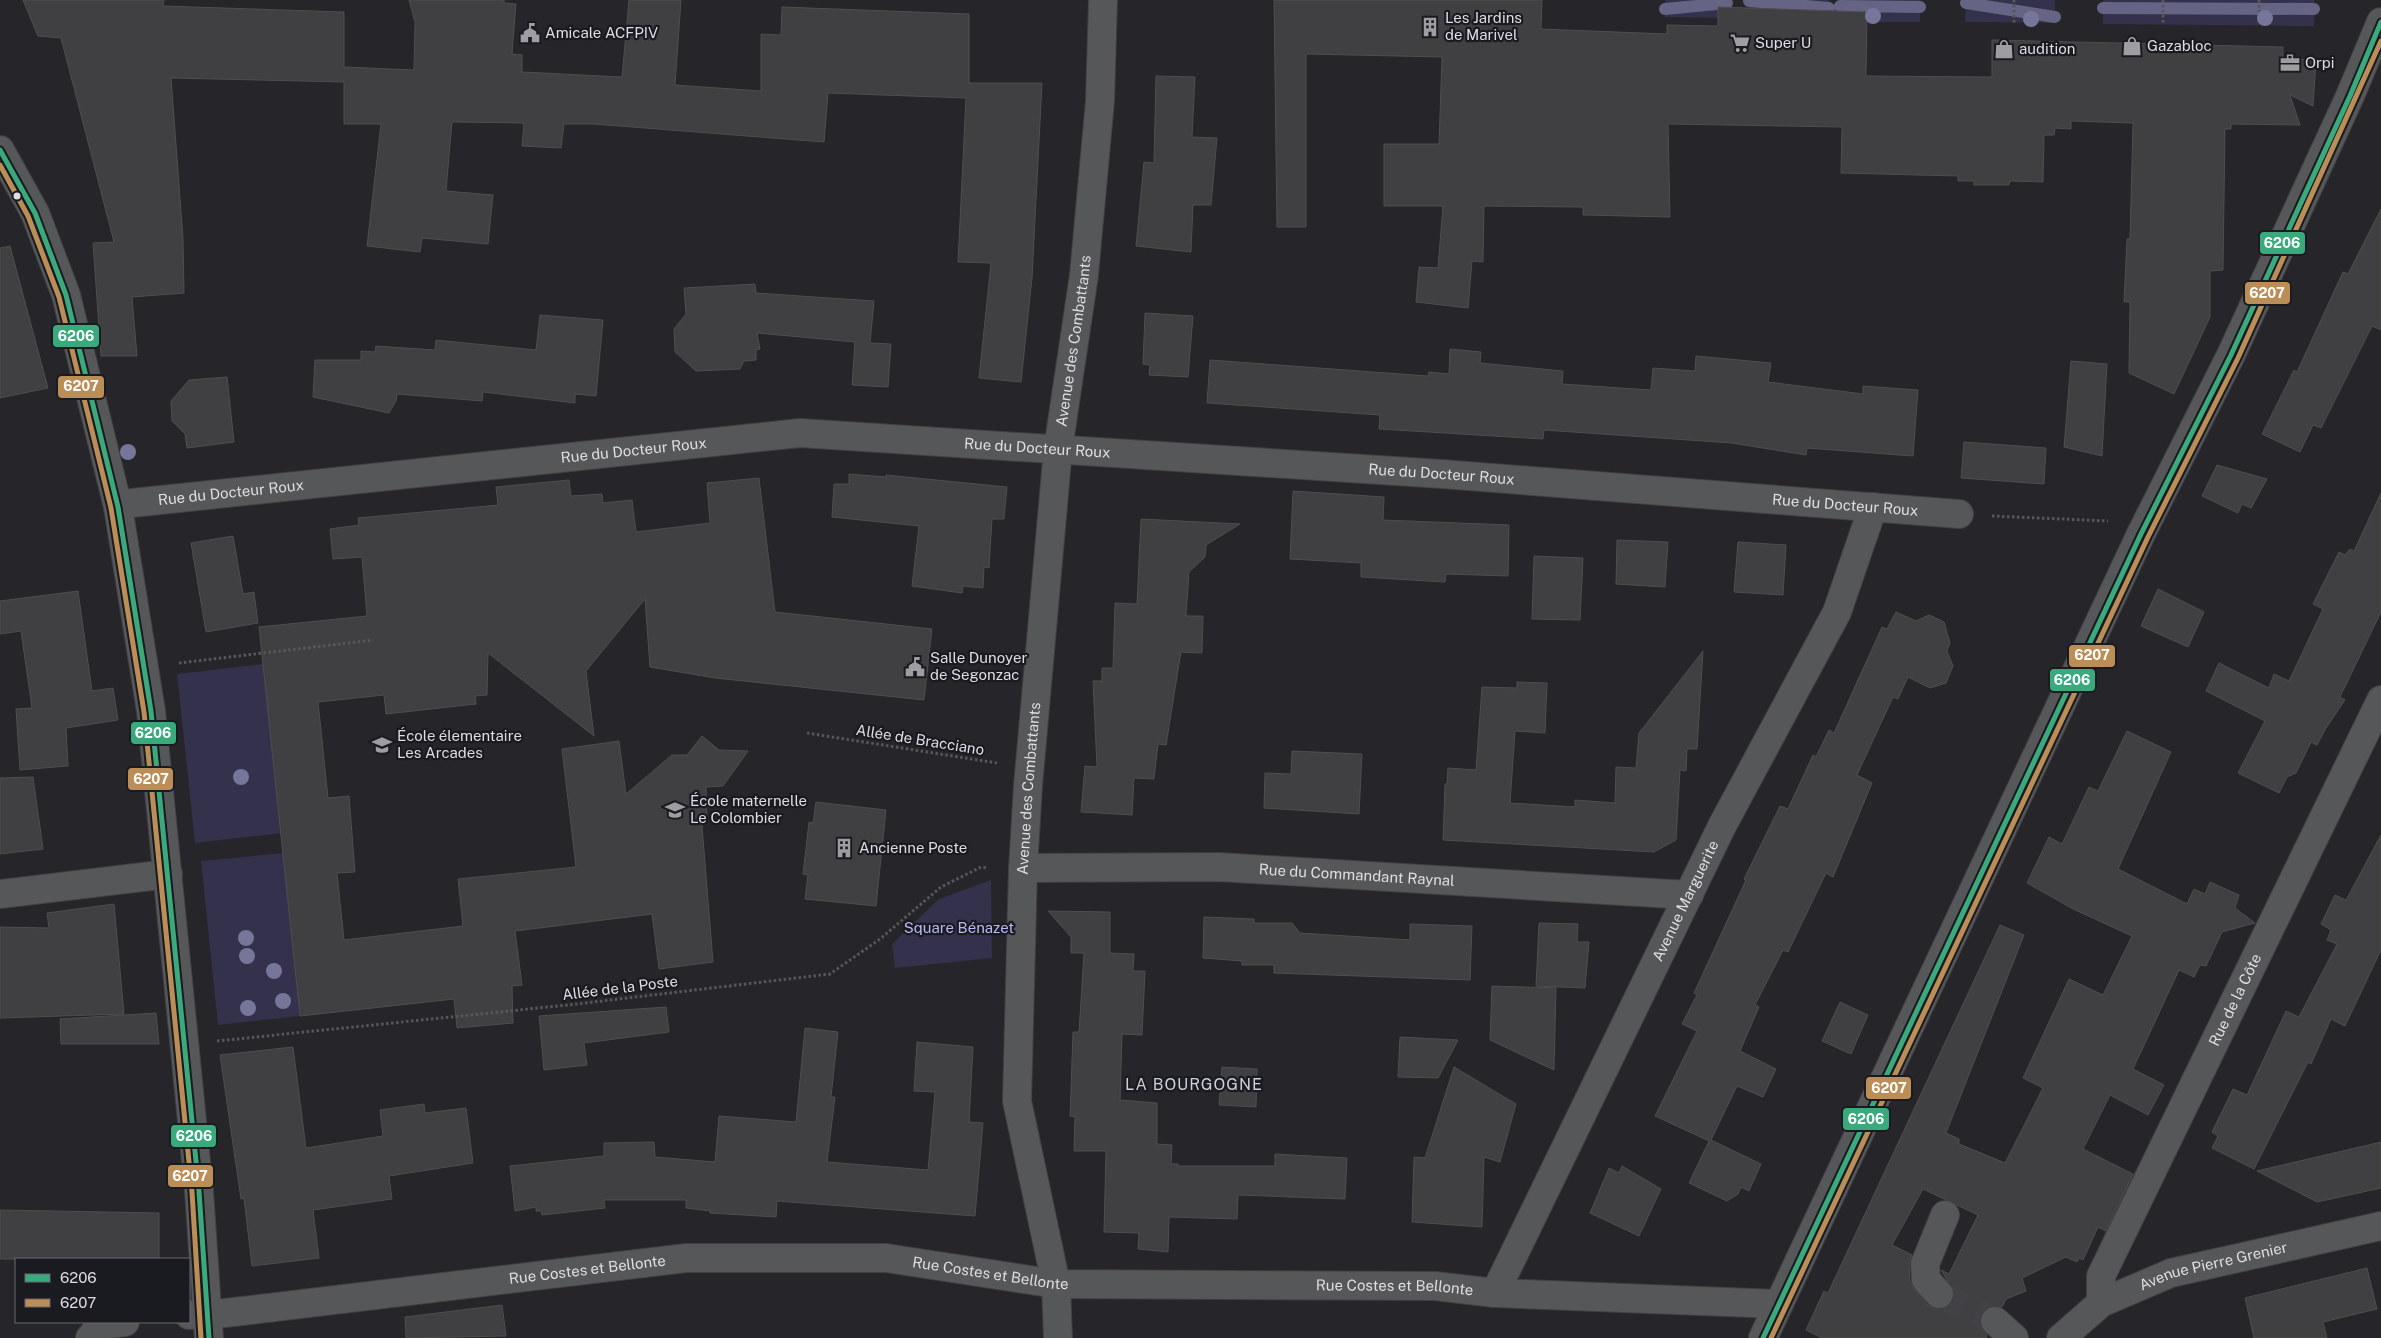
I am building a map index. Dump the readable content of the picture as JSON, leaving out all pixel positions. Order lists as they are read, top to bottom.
{
  "streets": {
    "street": [
      "Avenue des Combattants",
      "Rue du Docteur Roux",
      "Rue du Commandant Raynal",
      "Avenue Marguerite",
      "Rue de la Côte",
      "Avenue Pierre Grenier",
      "Rue Costes et Bellonte"
    ],
    "path": ["Allée de Bracciano", "Allée de la Poste"]
  },
  "crossings": [
    ["Avenue des Combattants", "Rue du Docteur Roux"],
    ["Avenue des Combattants", "Allée de Bracciano"],
    ["Avenue des Combattants", "Rue du Commandant Raynal"],
    ["Avenue des Combattants", "Allée de la Poste"],
    ["Avenue des Combattants", "Rue Costes et Bellonte"],
    ["Rue du Docteur Roux", "Avenue Marguerite"],
    ["Rue du Commandant Raynal", "Avenue Marguerite"],
    ["Rue du Commandant Raynal", "Allée de la Poste"],
    ["Avenue Marguerite", "Rue Costes et Bellonte"],
    ["Rue de la Côte", "Avenue Pierre Grenier"]
  ],
  "districts": ["LA BOURGOGNE"],
  "parks": ["Square Bénazet"],
  "places": {
    "building": ["Les Jardins de Marivel", "Ancienne Poste"],
    "public building": ["Amicale ACFPIV", "Salle Dunoyer de Segonzac"],
    "supermarket": ["Super U"],
    "shop": ["Gazabloc", "audition"],
    "office": ["Orpi"],
    "school or university": ["École élementaire Les Arcades", "École maternelle Le Colombier"]
  },
  "lines": ["transit line 6206", "transit line 6207"],
  "legend": ["6206", "6207"]
}
